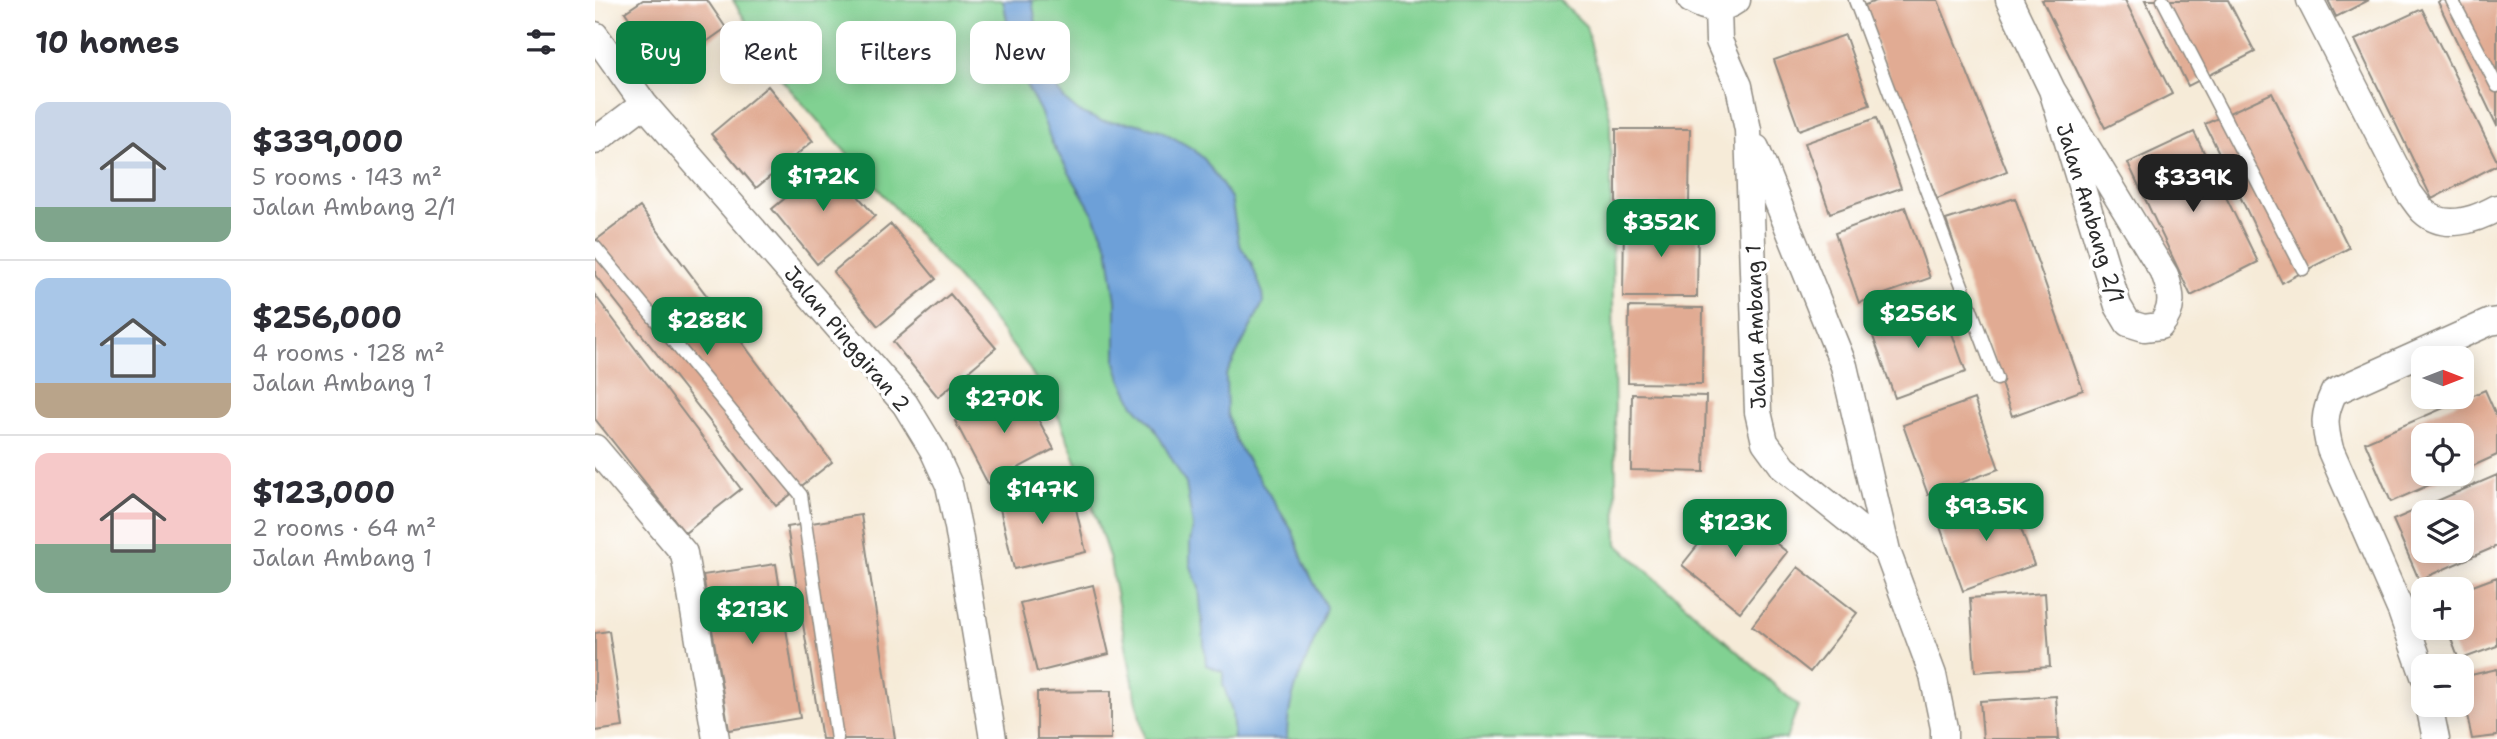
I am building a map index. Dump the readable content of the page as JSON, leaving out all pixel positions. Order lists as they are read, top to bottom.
{
  "streets": {
    "street": ["Jalan Ambang 2/1", "Jalan Ambang 1", "Jalan Pinggiran 2"]
  },
  "north": "right",
  "page": {
    "heading": "10 homes",
    "chip": [
      "Buy",
      "Rent",
      "Filters",
      "New"
    ],
    "list": [
      {
        "name": "$339,000",
        "note": "5 rooms · 143 m² · Jalan Ambang 2/1"
      },
      {
        "name": "$256,000",
        "note": "4 rooms · 128 m² · Jalan Ambang 1"
      },
      {
        "name": "$123,000",
        "note": "2 rooms · 64 m² · Jalan Ambang 1"
      }
    ],
    "price": [
      "$172K",
      "$339K",
      "$352K",
      "$256K",
      "$288K",
      "$270K",
      "$147K",
      "$93.5K",
      "$123K",
      "$213K"
    ],
    "map_buttons": ["+", "−"]
  }
}
